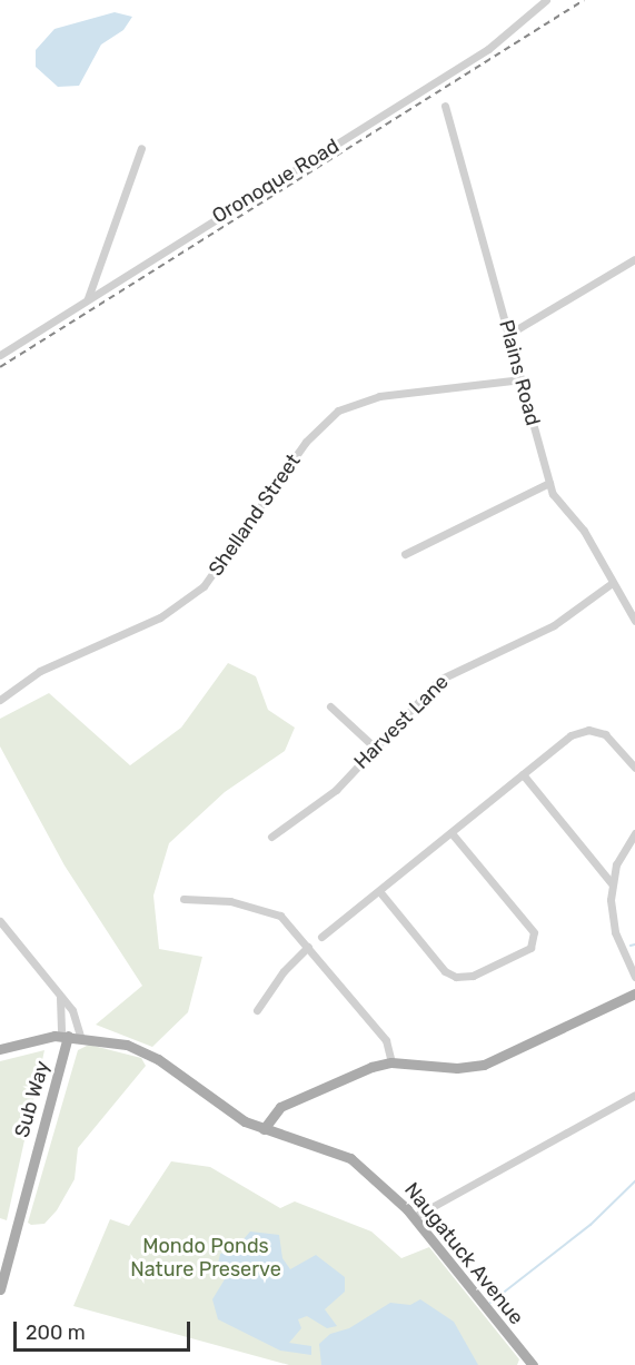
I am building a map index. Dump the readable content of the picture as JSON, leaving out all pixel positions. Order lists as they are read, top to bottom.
{
  "streets": {
    "main road": ["Sub Way", "Naugatuck Avenue"],
    "street": [
      "Oronoque Road",
      "Plains Road",
      "Shelland Street",
      "Harvest Lane"
    ]
  },
  "crossings": [
    ["Plains Road", "Shelland Street"],
    ["Plains Road", "Harvest Lane"],
    ["Sub Way", "Naugatuck Avenue"]
  ],
  "parks": ["Mondo Ponds Nature Preserve"],
  "scale_bar": "200 m"
}
